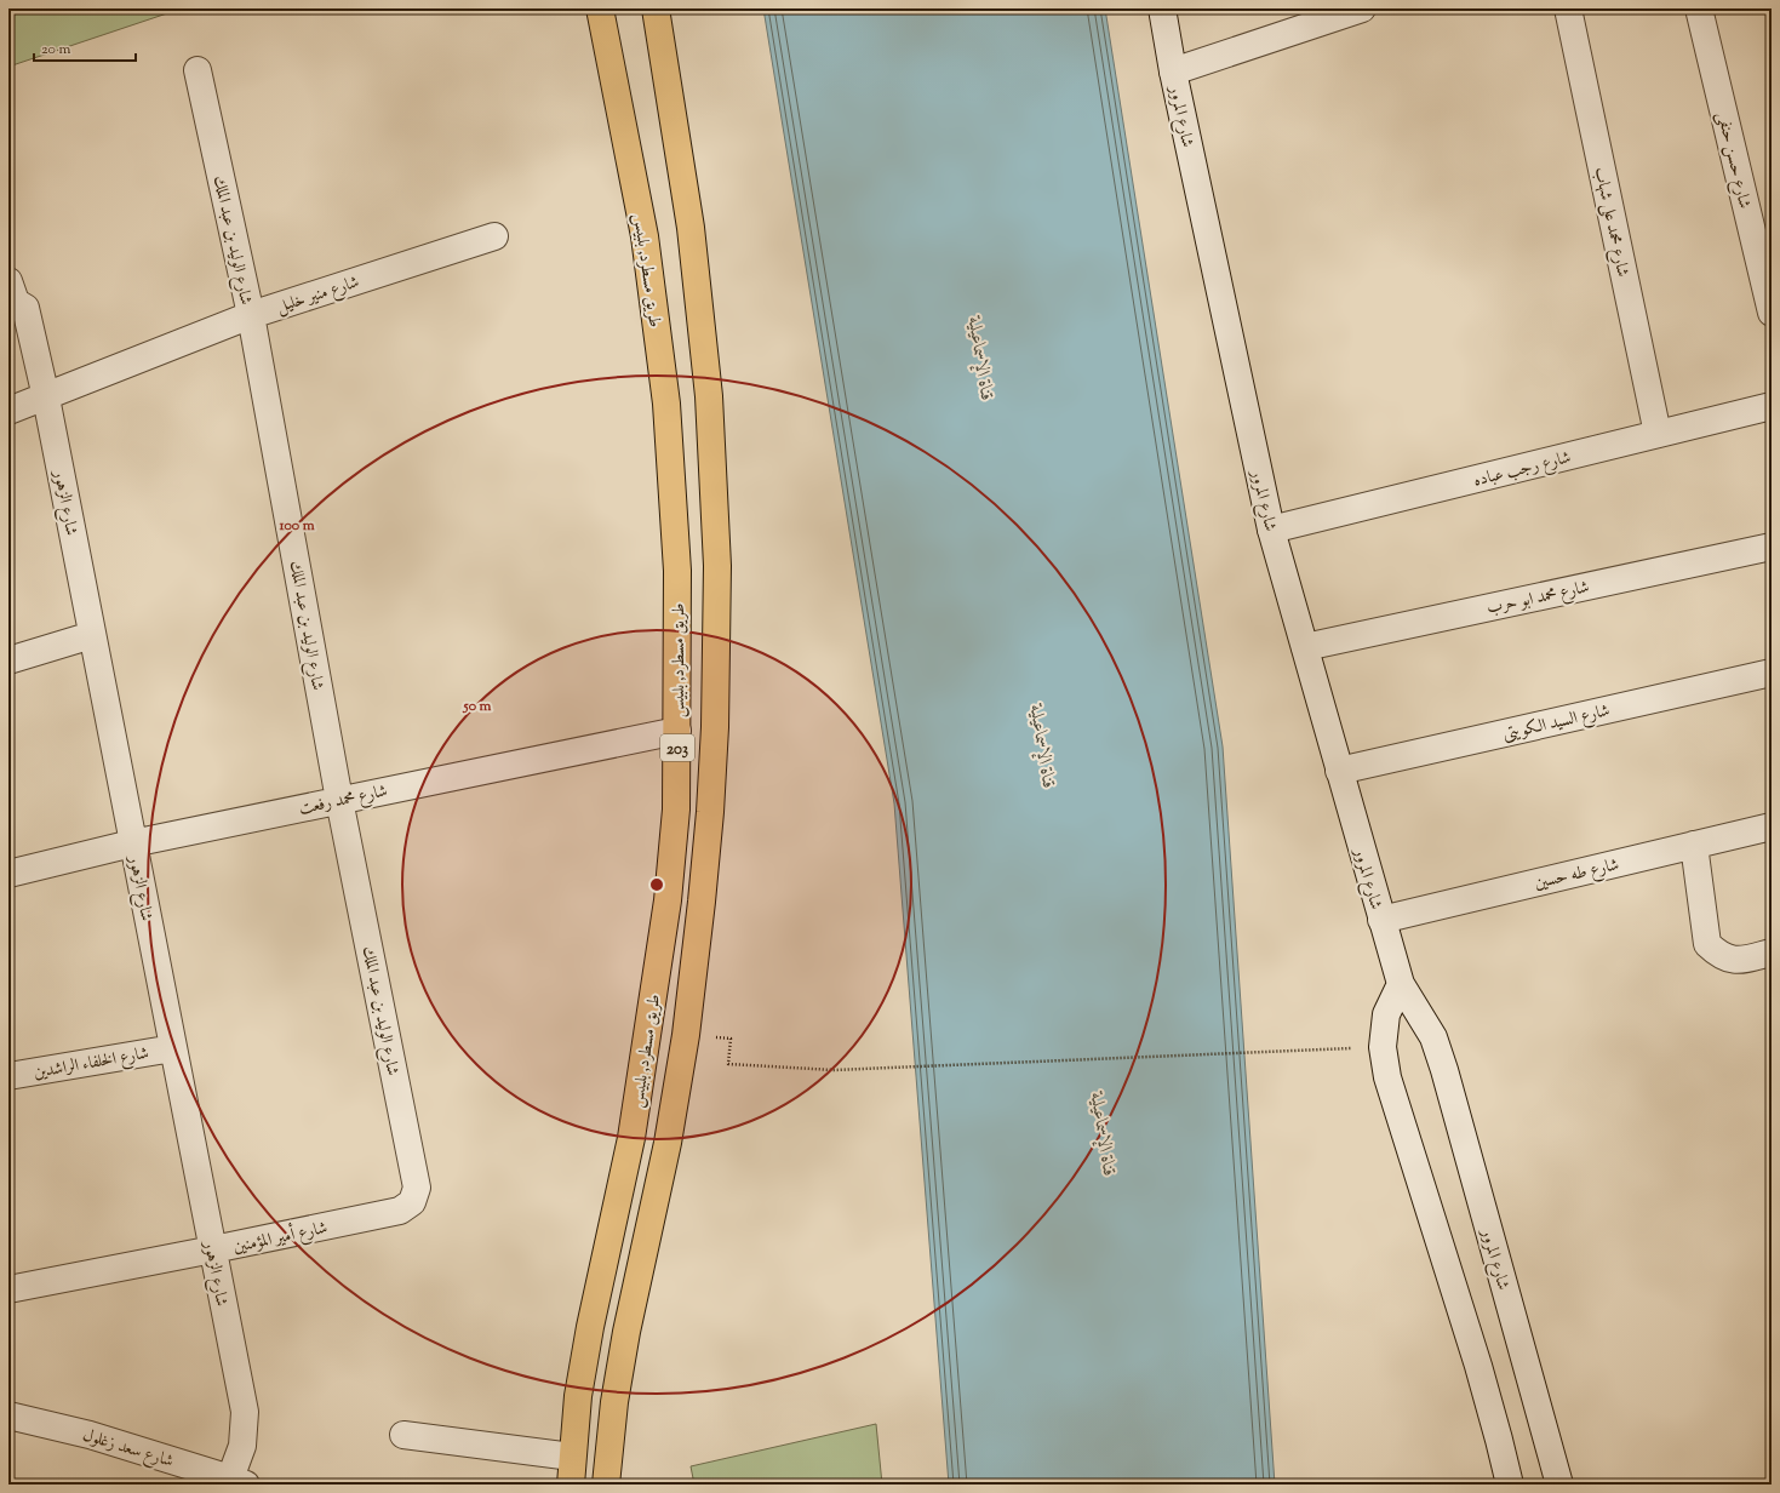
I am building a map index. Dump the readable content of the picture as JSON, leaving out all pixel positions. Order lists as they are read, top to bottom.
{
  "streets": {
    "main road": ["طريق مسطرد, بلبيس", "203"],
    "street": [
      "شارع المرور",
      "شارع حسن حنفى",
      "شارع محمد على شهاب",
      "شارع الوليد بن عبد الملك",
      "شارع منير خليل",
      "شارع رجب عباده",
      "شارع الزهور",
      "شارع محمد ابو حرب",
      "شارع السيد الكويتى",
      "شارع محمد رفعت",
      "شارع طه حسين",
      "شارع الخلفاء الراشدين",
      "شارع أمير المؤمنين",
      "شارع سعد زغلول"
    ]
  },
  "crossings": [
    ["شارع المرور", "شارع رجب عباده"],
    ["شارع المرور", "شارع محمد ابو حرب"],
    ["شارع المرور", "شارع السيد الكويتى"],
    ["شارع المرور", "شارع طه حسين"],
    ["شارع محمد على شهاب", "شارع رجب عباده"],
    ["شارع الوليد بن عبد الملك", "شارع منير خليل"],
    ["شارع الوليد بن عبد الملك", "شارع محمد رفعت"],
    ["شارع الوليد بن عبد الملك", "شارع أمير المؤمنين"],
    ["طريق مسطرد, بلبيس", "شارع محمد رفعت"],
    ["شارع منير خليل", "شارع الزهور"],
    ["شارع الزهور", "شارع محمد رفعت"],
    ["شارع الزهور", "شارع الخلفاء الراشدين"],
    ["شارع الزهور", "شارع أمير المؤمنين"],
    ["شارع الزهور", "شارع سعد زغلول"]
  ],
  "water": ["قناة الإسماعيلية"],
  "scale_bar": "20 m",
  "rings": ["100 m", "50 m"]
}
